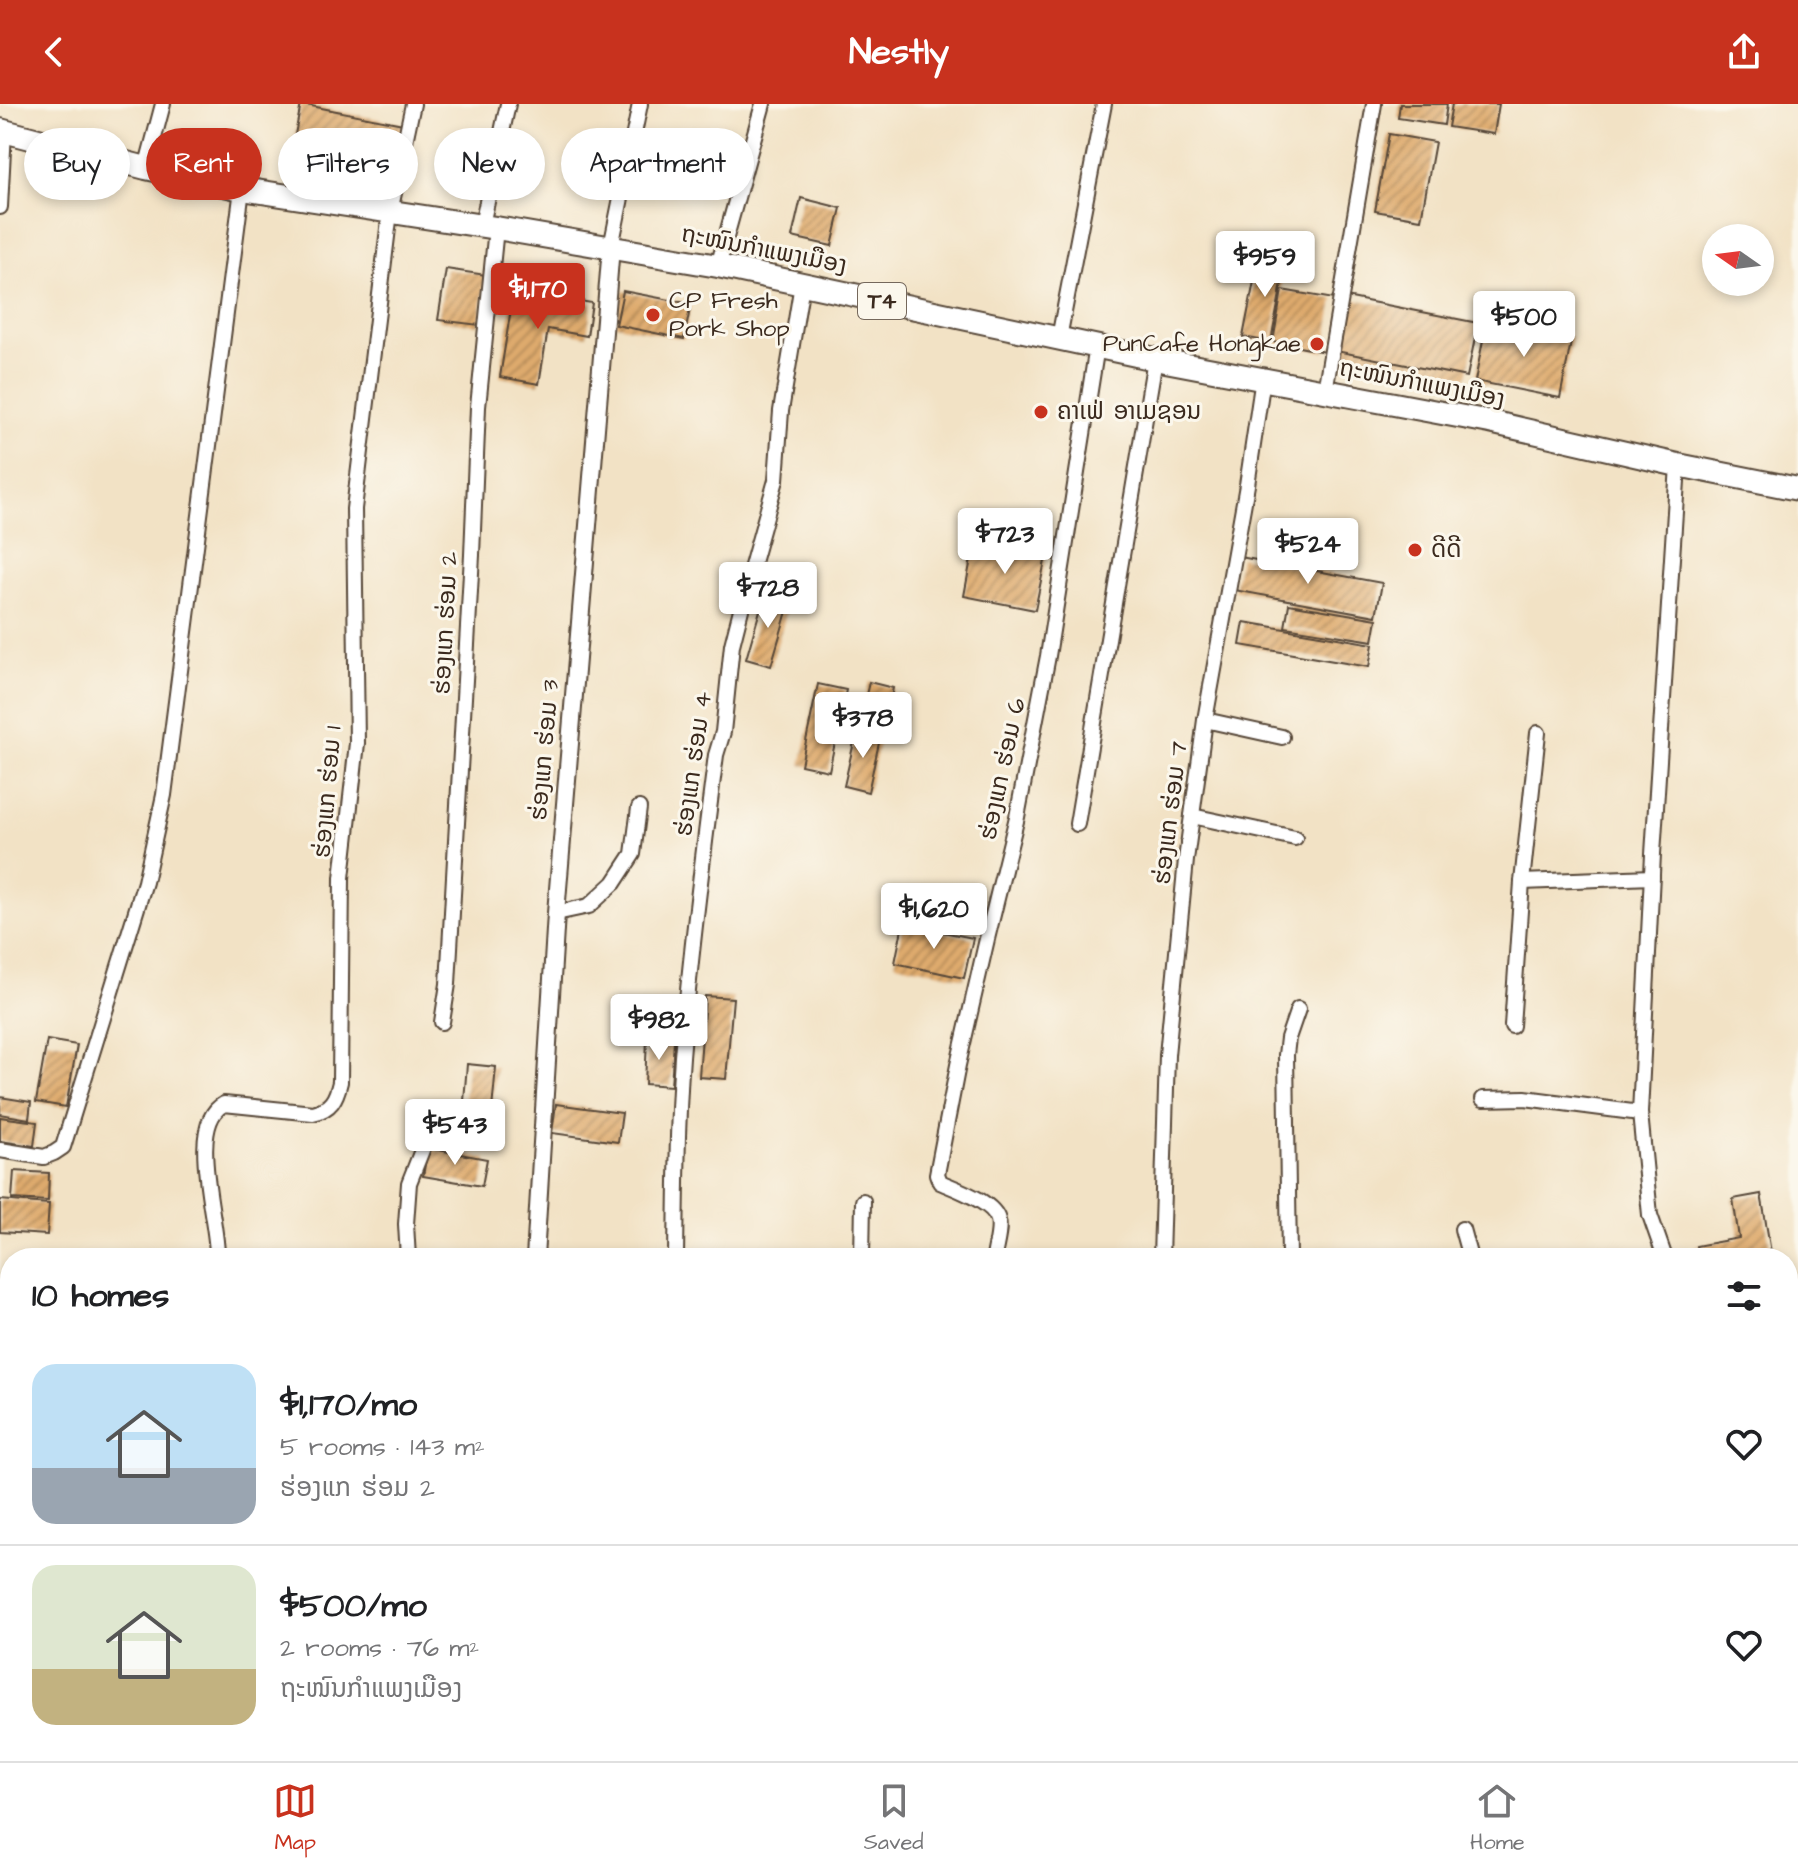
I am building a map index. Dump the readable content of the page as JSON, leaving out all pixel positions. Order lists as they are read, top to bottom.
{
  "streets": {
    "main road": ["ຖະໜົນກຳແພງເມືອງ", "T4"],
    "street": [
      "ຮ່ອງແກ ຮ່ອມ 2",
      "ຮ່ອງແກ ຮ່ອມ 3",
      "ຮ່ອງແກ ຮ່ອມ 4",
      "ຮ່ອງແກ ຮ່ອມ 6",
      "ຮ່ອງແກ ຮ່ອມ 1",
      "ຮ່ອງແກ ຮ່ອມ 7"
    ]
  },
  "crossings": [
    ["ຖະໜົນກຳແພງເມືອງ", "ຮ່ອງແກ ຮ່ອມ 2"],
    ["ຖະໜົນກຳແພງເມືອງ", "ຮ່ອງແກ ຮ່ອມ 3"],
    ["ຖະໜົນກຳແພງເມືອງ", "ຮ່ອງແກ ຮ່ອມ 4"],
    ["ຖະໜົນກຳແພງເມືອງ", "ຮ່ອງແກ ຮ່ອມ 6"],
    ["ຖະໜົນກຳແພງເມືອງ", "ຮ່ອງແກ ຮ່ອມ 1"],
    ["ຖະໜົນກຳແພງເມືອງ", "ຮ່ອງແກ ຮ່ອມ 7"]
  ],
  "places": [
    "CP Fresh Pork Shop",
    "PunCafe Hongkae",
    "ຄາເຟ່ ອາເມຊອນ",
    "ດີດີ"
  ],
  "north": "left",
  "page": {
    "header": "Nestly",
    "chip": [
      "Buy",
      "Rent",
      "Filters",
      "New",
      "Apartment"
    ],
    "price": [
      "$959",
      "$1,170",
      "$500",
      "$723",
      "$524",
      "$728",
      "$378",
      "$1,620",
      "$982",
      "$543"
    ],
    "heading": "10 homes",
    "list": [
      {
        "name": "$1,170/mo",
        "note": "5 rooms · 143 m² · ຮ່ອງແກ ຮ່ອມ 2"
      },
      {
        "name": "$500/mo",
        "note": "2 rooms · 76 m² · ຖະໜົນກຳແພງເມືອງ"
      }
    ],
    "tabs": ["Map", "Saved", "Home"]
  }
}
